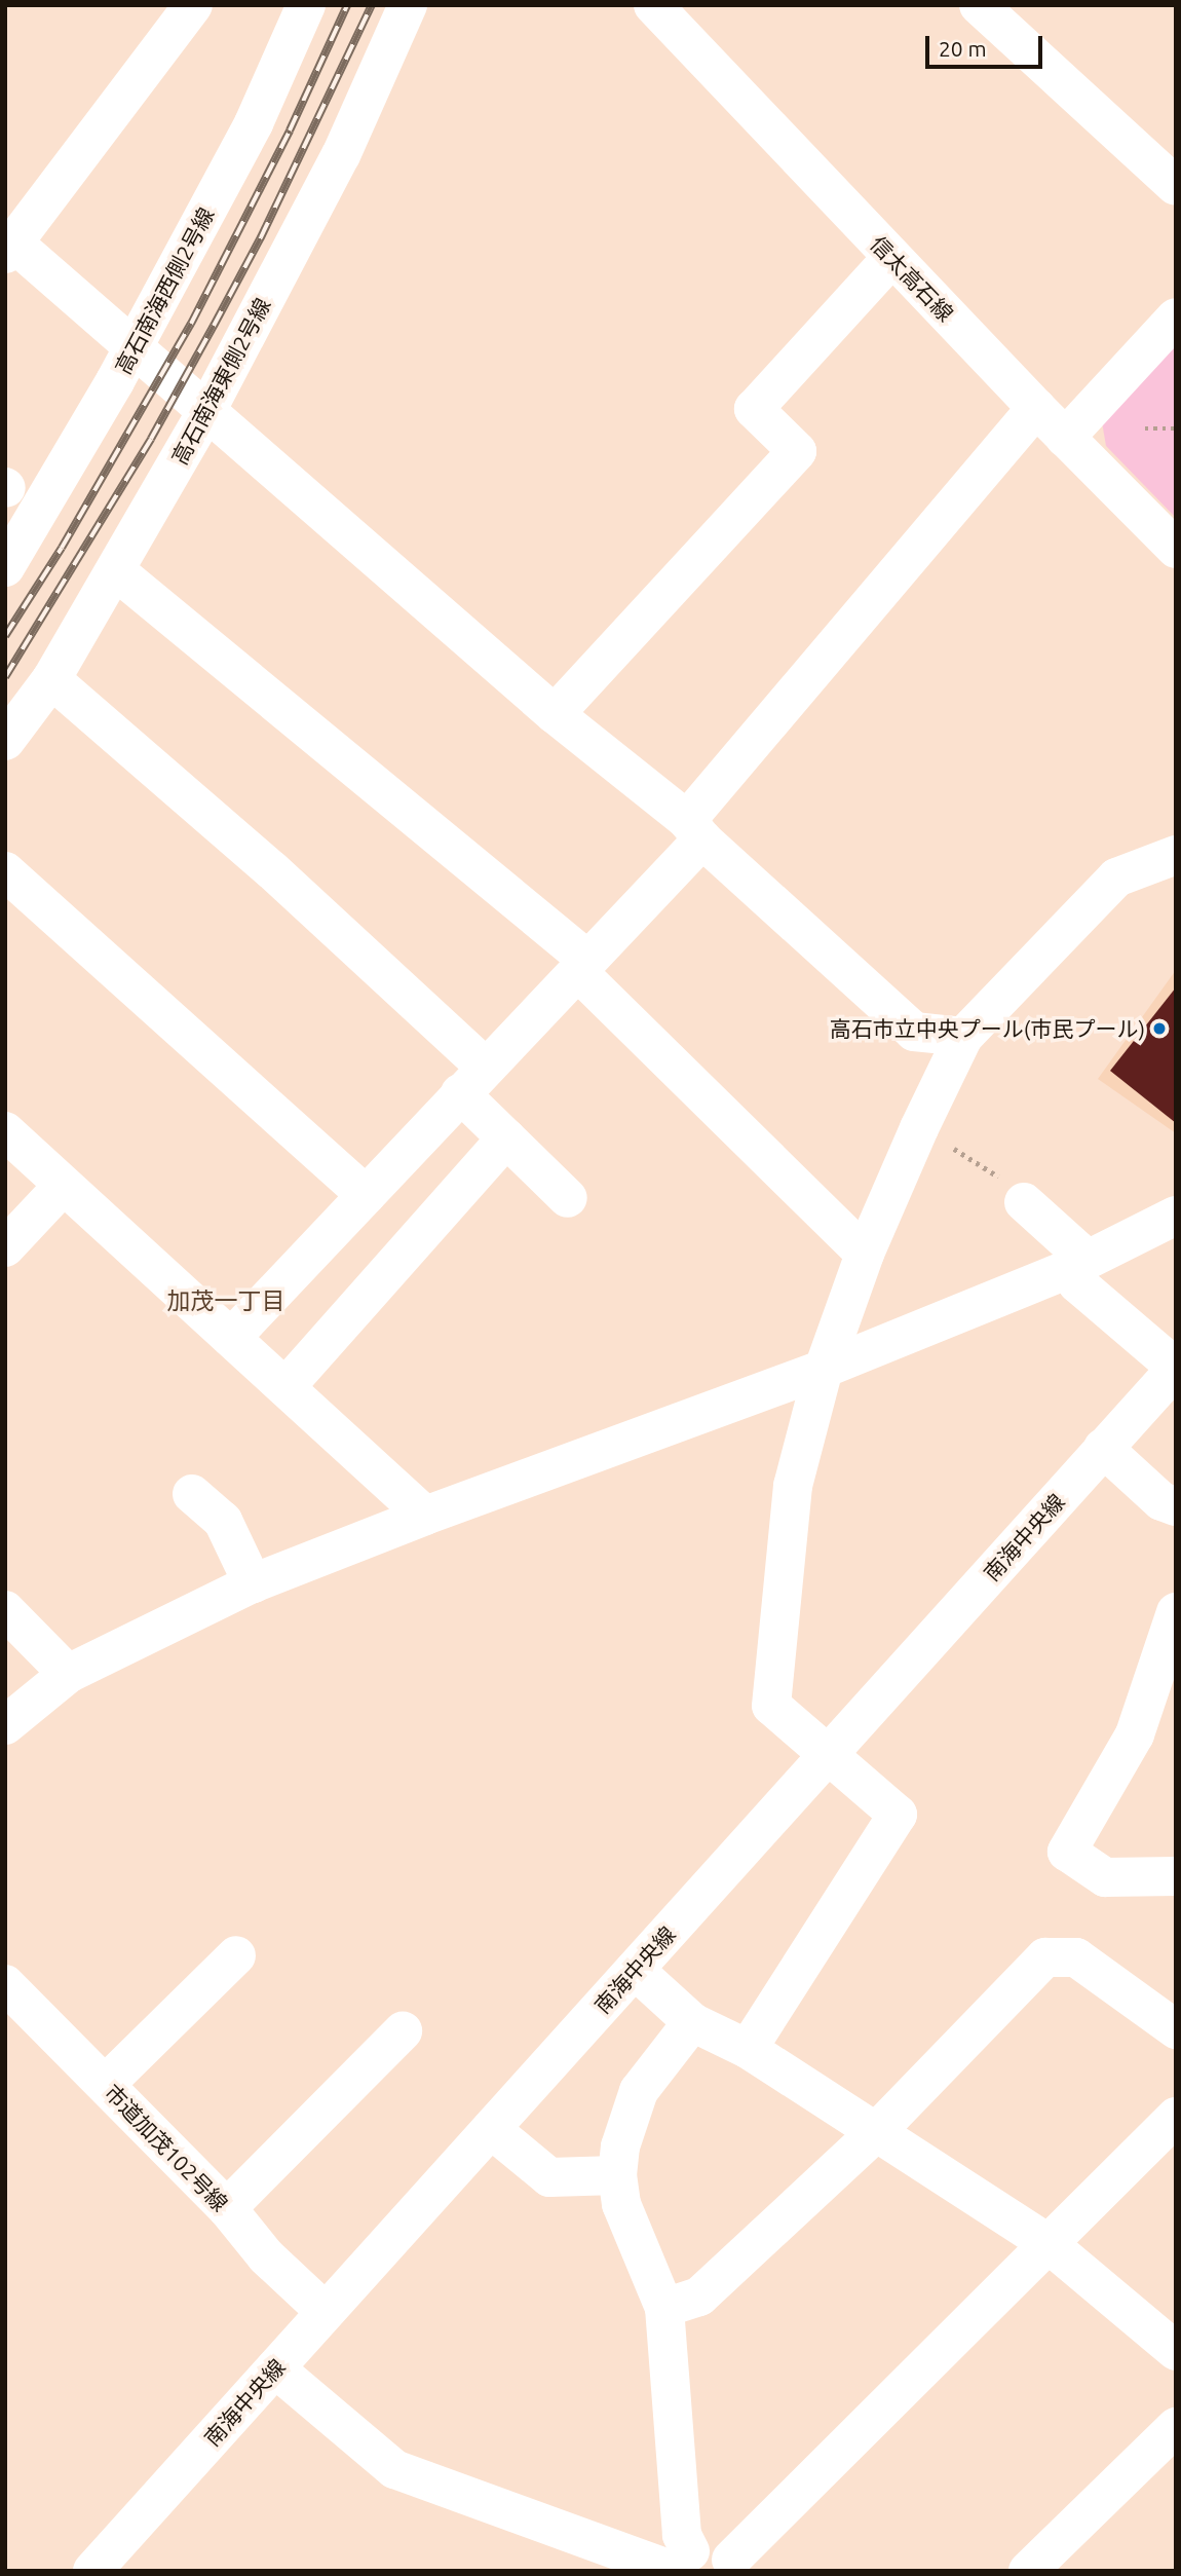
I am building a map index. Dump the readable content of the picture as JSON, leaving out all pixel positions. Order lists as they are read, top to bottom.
{
  "streets": {
    "street": [
      "信太高石線",
      "高石南海西側2号線",
      "高石南海東側2号線",
      "南海中央線",
      "市道加茂102号線"
    ]
  },
  "crossings": [
    ["南海中央線", "市道加茂102号線"]
  ],
  "districts": ["加茂一丁目"],
  "places": ["高石市立中央プール(市民プール)"],
  "scale_bar": "20 m"
}
